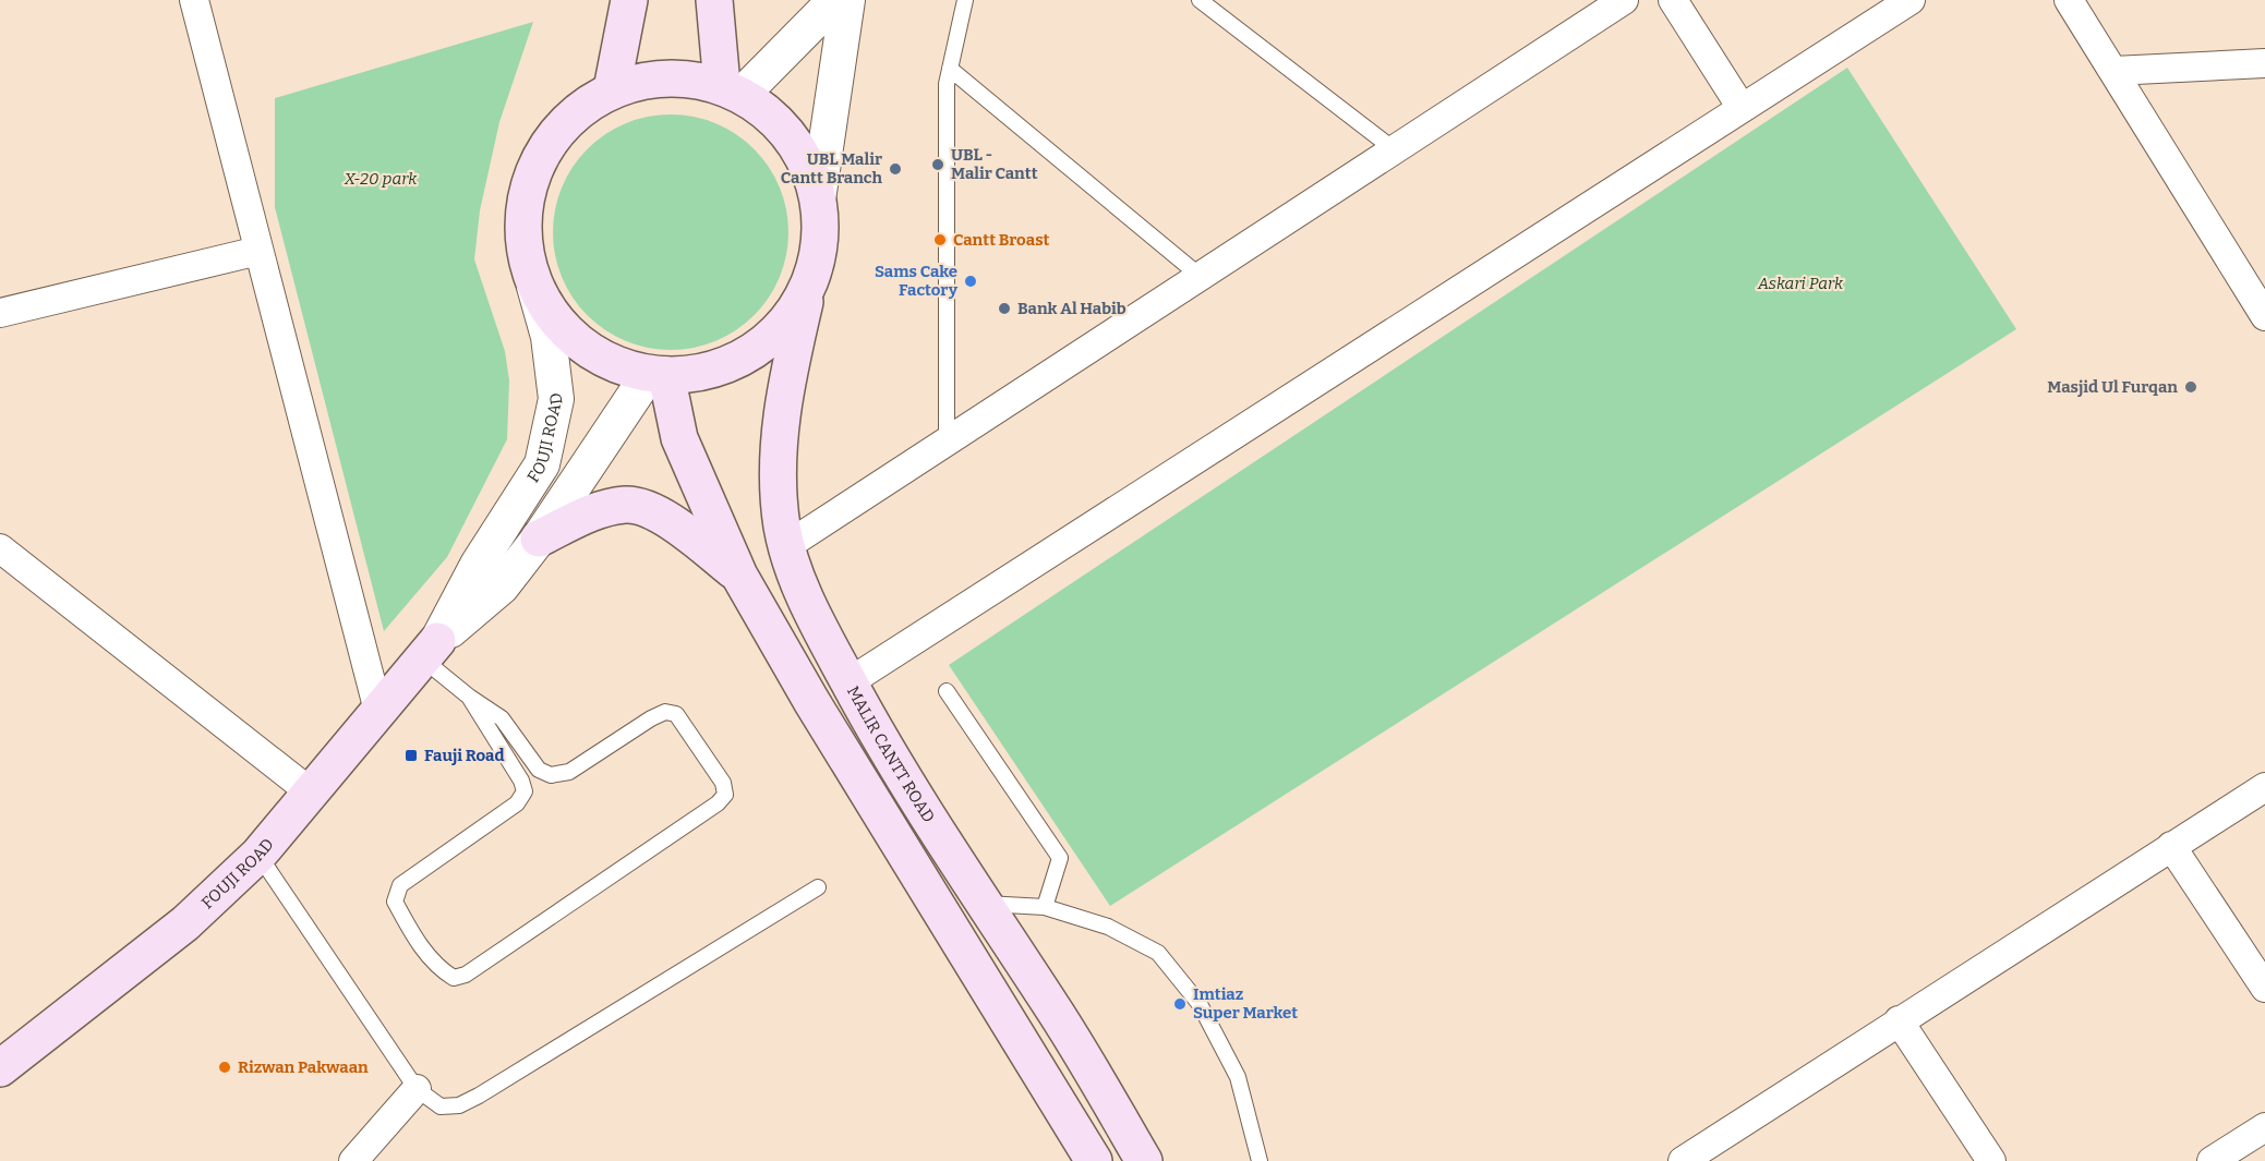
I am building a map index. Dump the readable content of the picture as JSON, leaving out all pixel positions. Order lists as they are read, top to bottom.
{
  "streets": {
    "main road": ["FOUJI ROAD", "MALIR CANTT ROAD"]
  },
  "parks": ["X-20 park", "Askari Park"],
  "places": {
    "other": [
      "UBL - Malir Cantt",
      "UBL Malir Cantt Branch",
      "Cantt Broast",
      "Sams Cake Factory",
      "Bank Al Habib",
      "Masjid Ul Furqan",
      "Imtiaz Super Market",
      "Rizwan Pakwaan"
    ],
    "transit": ["Fauji Road"]
  }
}
